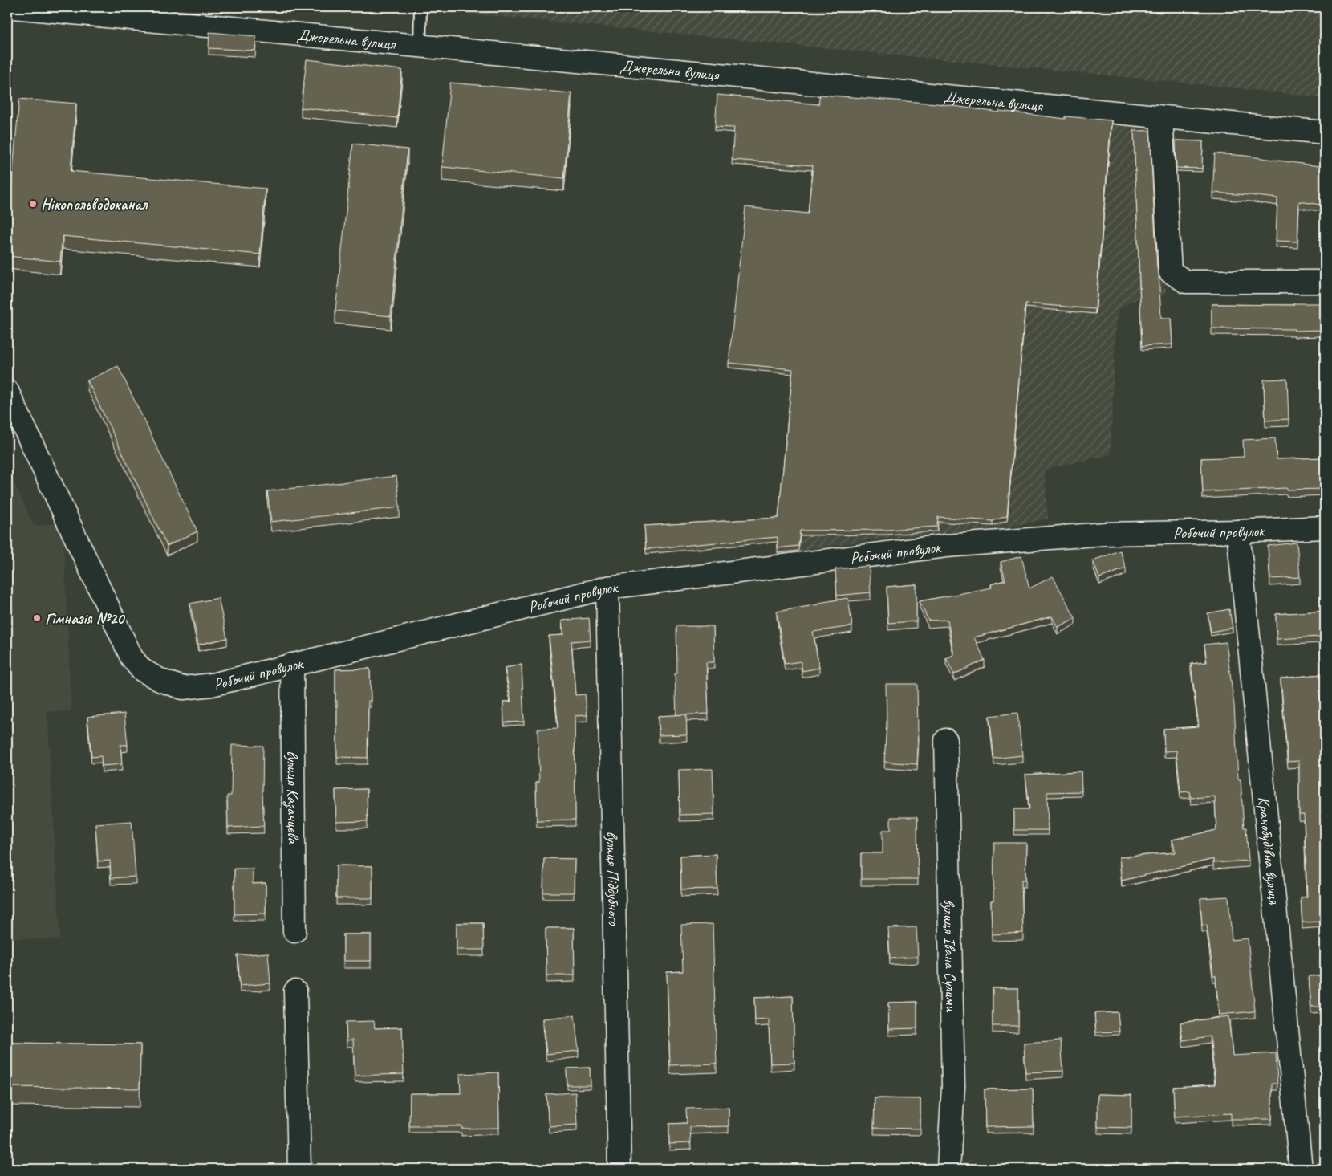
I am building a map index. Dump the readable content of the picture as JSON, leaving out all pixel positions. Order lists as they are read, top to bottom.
{
  "streets": {
    "street": [
      "Джерельна вулиця",
      "Робочий провулок",
      "вулиця Казанцева",
      "Кранобудівна вулиця",
      "вулиця Піддубного",
      "вулиця Івана Сулими"
    ]
  },
  "crossings": [
    ["Робочий провулок", "вулиця Казанцева"],
    ["Робочий провулок", "Кранобудівна вулиця"],
    ["Робочий провулок", "вулиця Піддубного"]
  ],
  "places": ["Нікопольводоканал", "Гімназія №20"]
}
